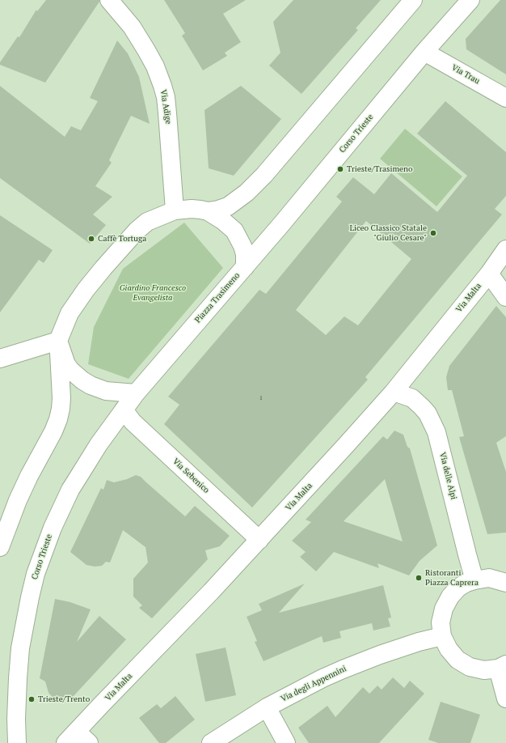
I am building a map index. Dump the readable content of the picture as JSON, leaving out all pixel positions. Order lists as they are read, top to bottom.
{
  "streets": {
    "street": [
      "Via Trau",
      "Via Adige",
      "Corso Trieste",
      "Piazza Trasimeno",
      "Via Malta",
      "Via Sebenico",
      "Via delle Alpi",
      "Via degli Appennini"
    ]
  },
  "crossings": [
    ["Via Trau", "Corso Trieste"],
    ["Via Adige", "Piazza Trasimeno"],
    ["Corso Trieste", "Piazza Trasimeno"],
    ["Corso Trieste", "Via Sebenico"],
    ["Via Malta", "Via Sebenico"],
    ["Via Malta", "Via delle Alpi"]
  ],
  "parks": ["Giardino Francesco Evangelista"],
  "places": [
    "Trieste/Trasimeno",
    "Liceo Classico Statale \"Giulio Cesare\"",
    "Caffè Tortuga",
    "Ristoranti Piazza Caprera",
    "Trieste/Trento"
  ],
  "house_numbers": ["1"]
}
